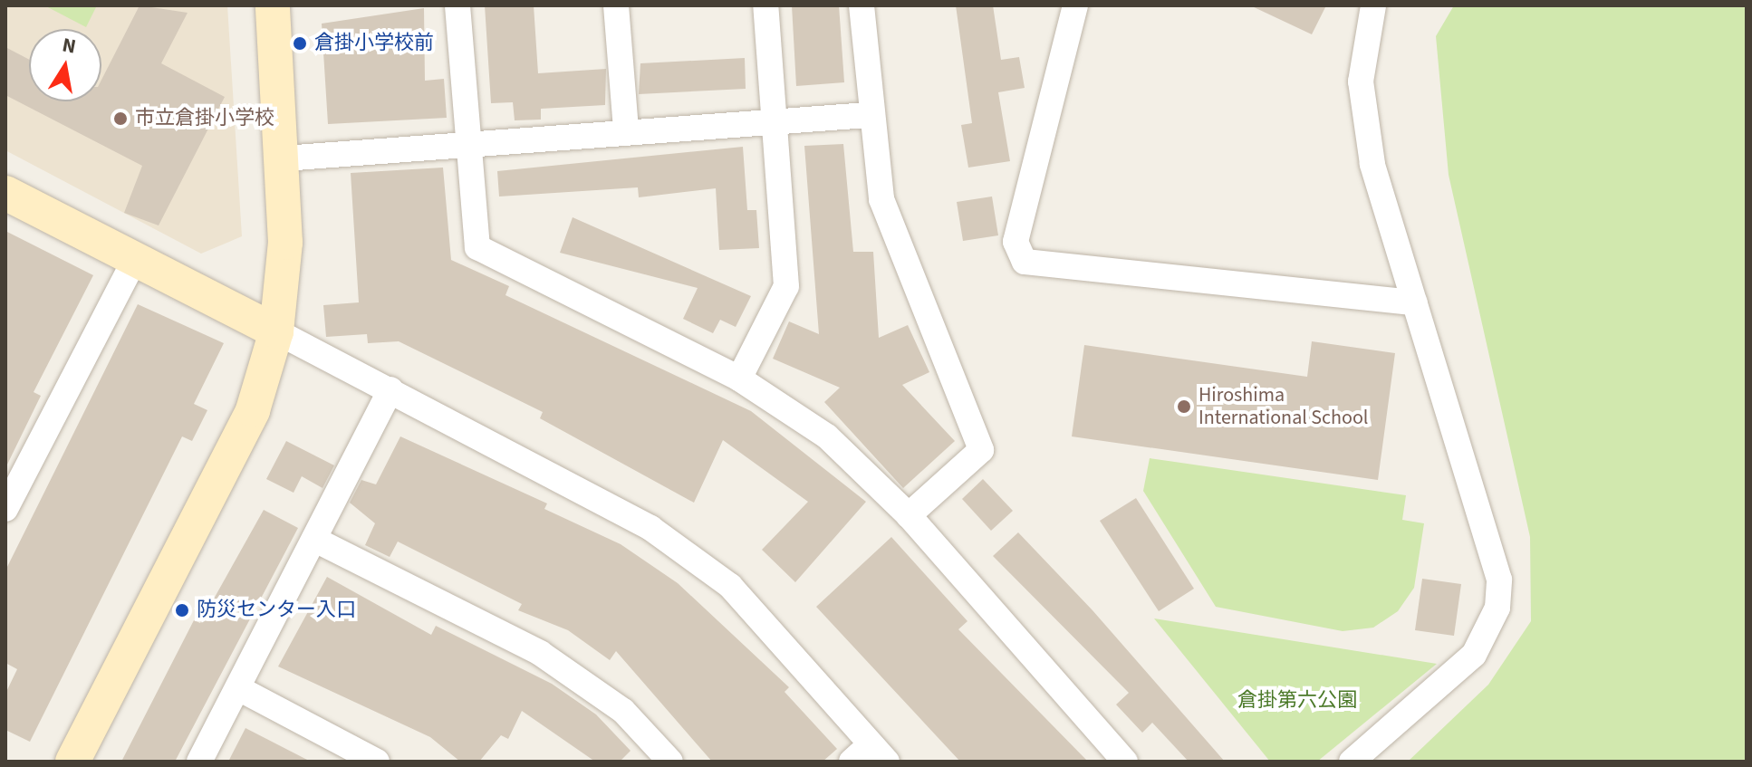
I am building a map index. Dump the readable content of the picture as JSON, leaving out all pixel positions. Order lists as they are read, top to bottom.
{
  "parks": ["倉掛第六公園"],
  "places": [
    "倉掛小学校前",
    "市立倉掛小学校",
    "Hiroshima International School",
    "防災センター入口"
  ],
  "north": "top"
}
